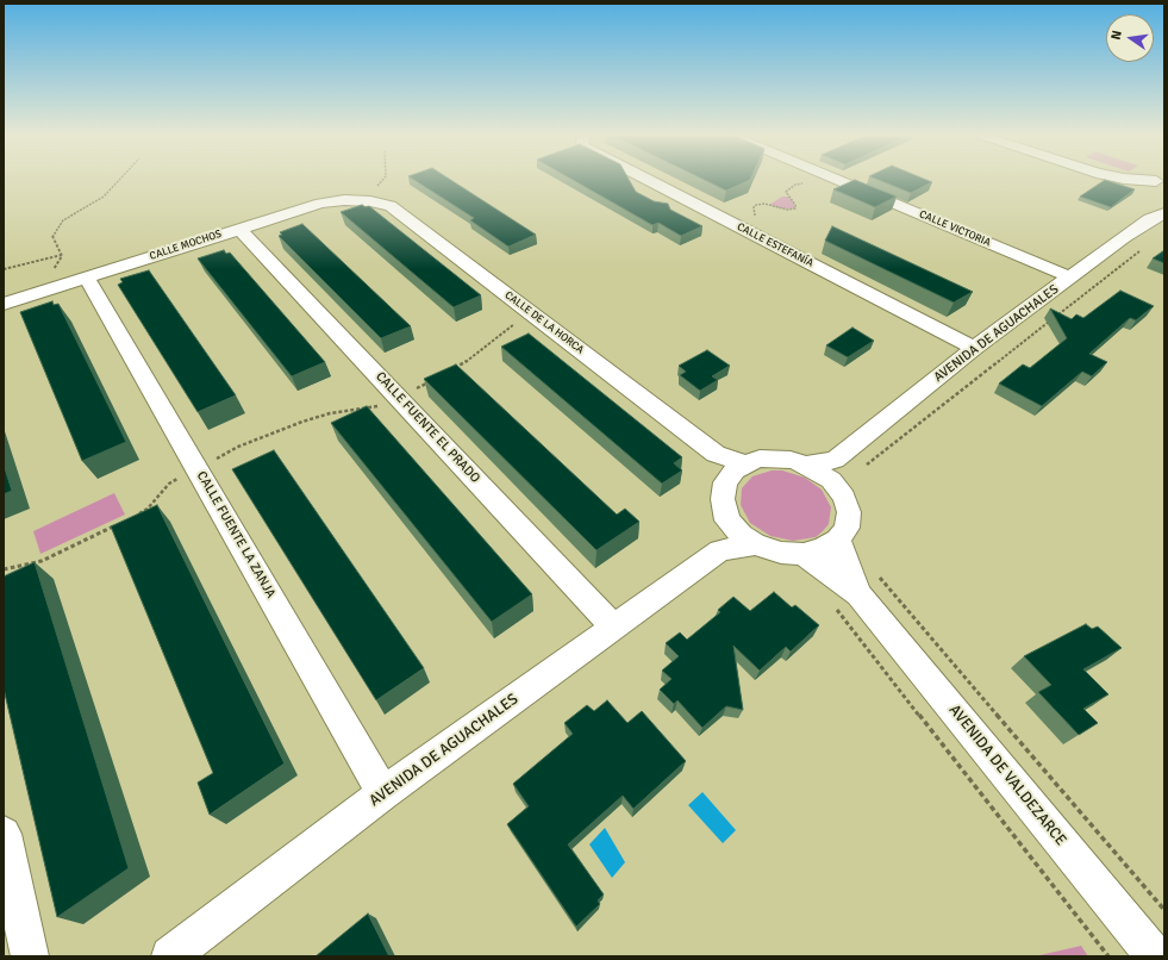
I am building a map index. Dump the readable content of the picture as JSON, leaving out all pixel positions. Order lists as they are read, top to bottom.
{
  "streets": {
    "street": [
      "CALLE VICTORIA",
      "CALLE MOCHOS",
      "CALLE ESTEFANÍA",
      "CALLE DE LA HORCA",
      "AVENIDA DE AGUACHALES",
      "CALLE FUENTE EL PRADO",
      "CALLE FUENTE LA ZANJA",
      "AVENIDA DE VALDEZARCE"
    ]
  },
  "crossings": [
    ["CALLE VICTORIA", "AVENIDA DE AGUACHALES"],
    ["CALLE MOCHOS", "CALLE DE LA HORCA"],
    ["CALLE MOCHOS", "CALLE FUENTE EL PRADO"],
    ["CALLE MOCHOS", "CALLE FUENTE LA ZANJA"],
    ["CALLE ESTEFANÍA", "AVENIDA DE AGUACHALES"],
    ["CALLE DE LA HORCA", "AVENIDA DE AGUACHALES"],
    ["CALLE DE LA HORCA", "AVENIDA DE VALDEZARCE"],
    ["AVENIDA DE AGUACHALES", "CALLE FUENTE EL PRADO"],
    ["AVENIDA DE AGUACHALES", "CALLE FUENTE LA ZANJA"],
    ["AVENIDA DE AGUACHALES", "AVENIDA DE VALDEZARCE"]
  ],
  "north": "left"
}
